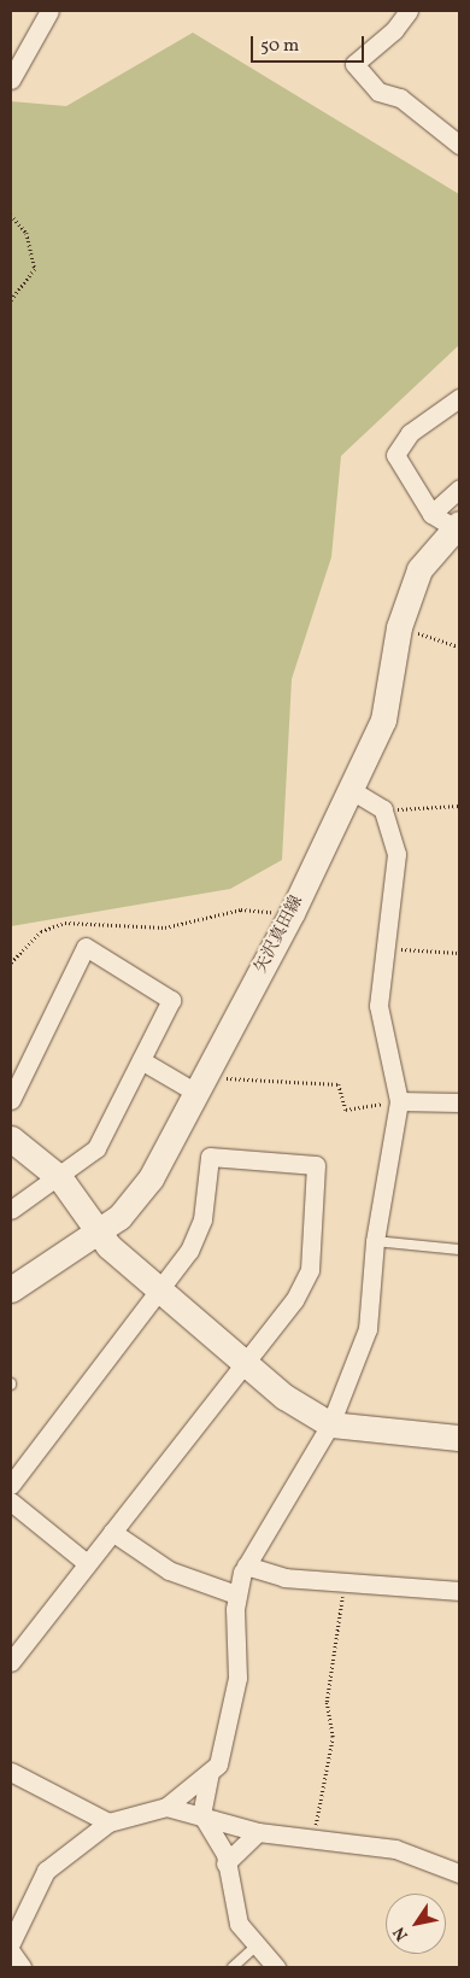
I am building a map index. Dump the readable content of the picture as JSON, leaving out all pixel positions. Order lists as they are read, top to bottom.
{
  "streets": {
    "main road": ["矢沢真田線"]
  },
  "scale_bar": "50 m",
  "north": "bottom left"
}
